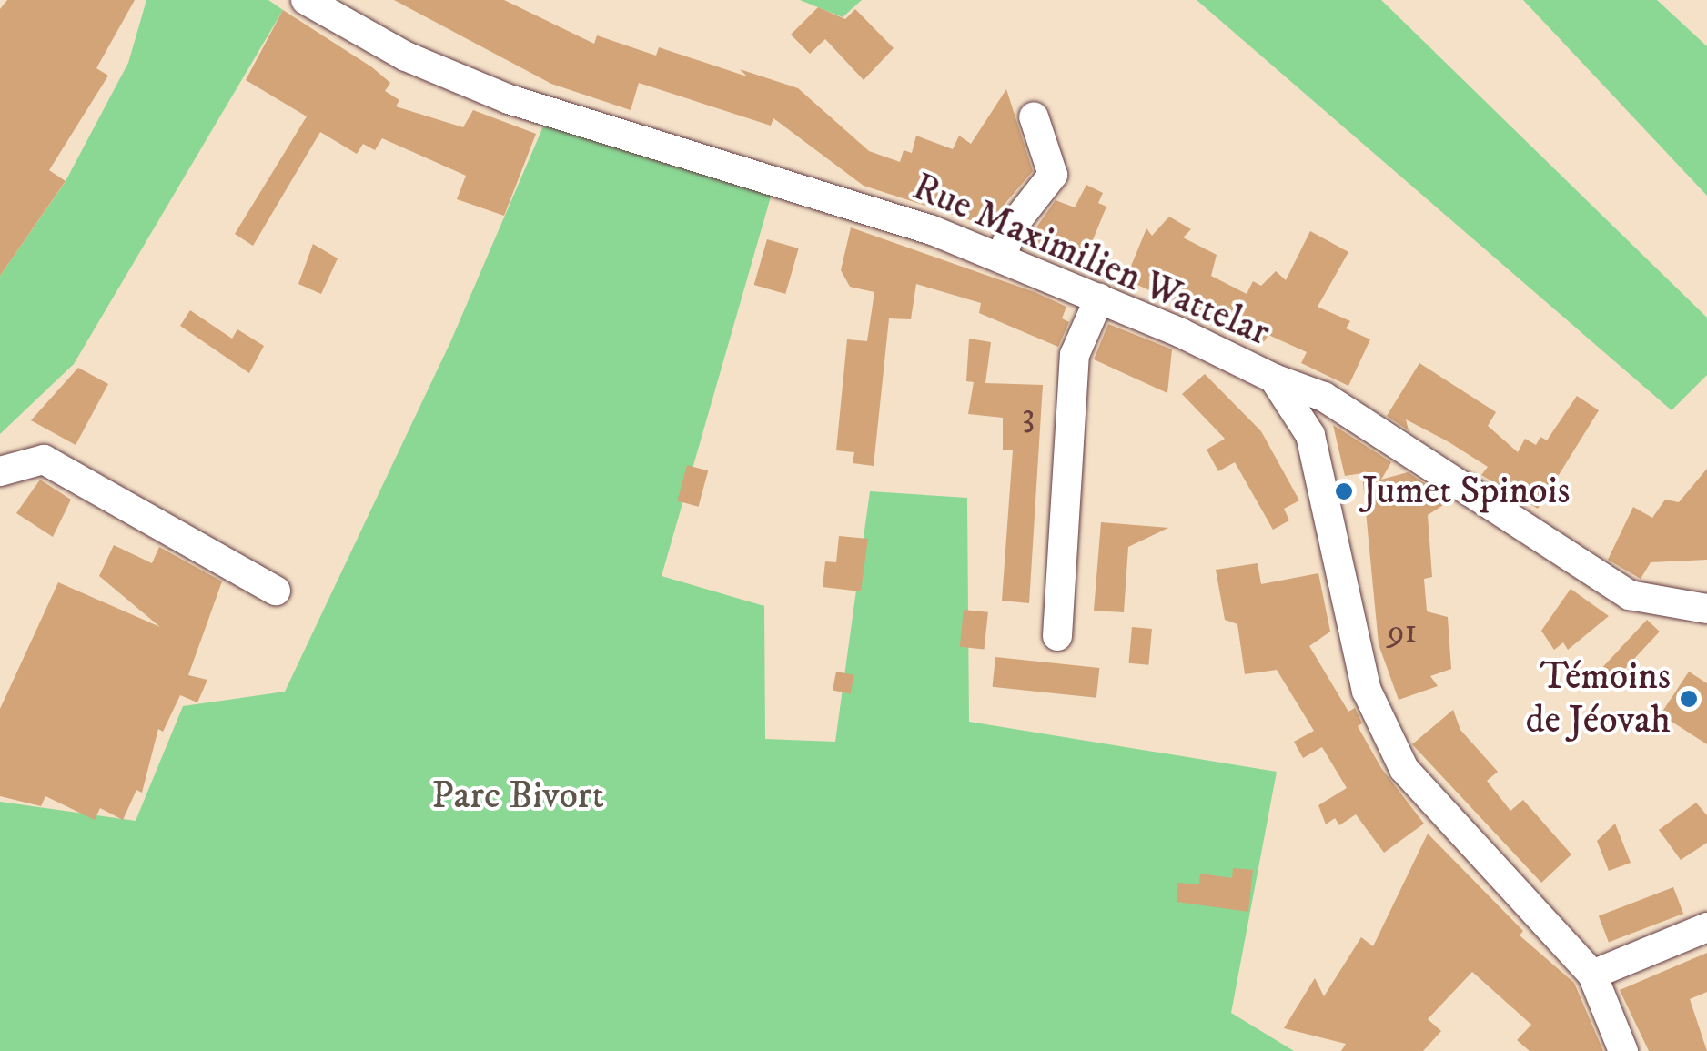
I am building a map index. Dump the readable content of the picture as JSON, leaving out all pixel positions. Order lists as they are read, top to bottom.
{
  "streets": {
    "street": ["Rue Maximilien Wattelar"]
  },
  "parks": ["Parc Bivort"],
  "places": ["Jumet Spinois", "Témoins de Jéovah"],
  "house_numbers": ["3", "91"]
}
